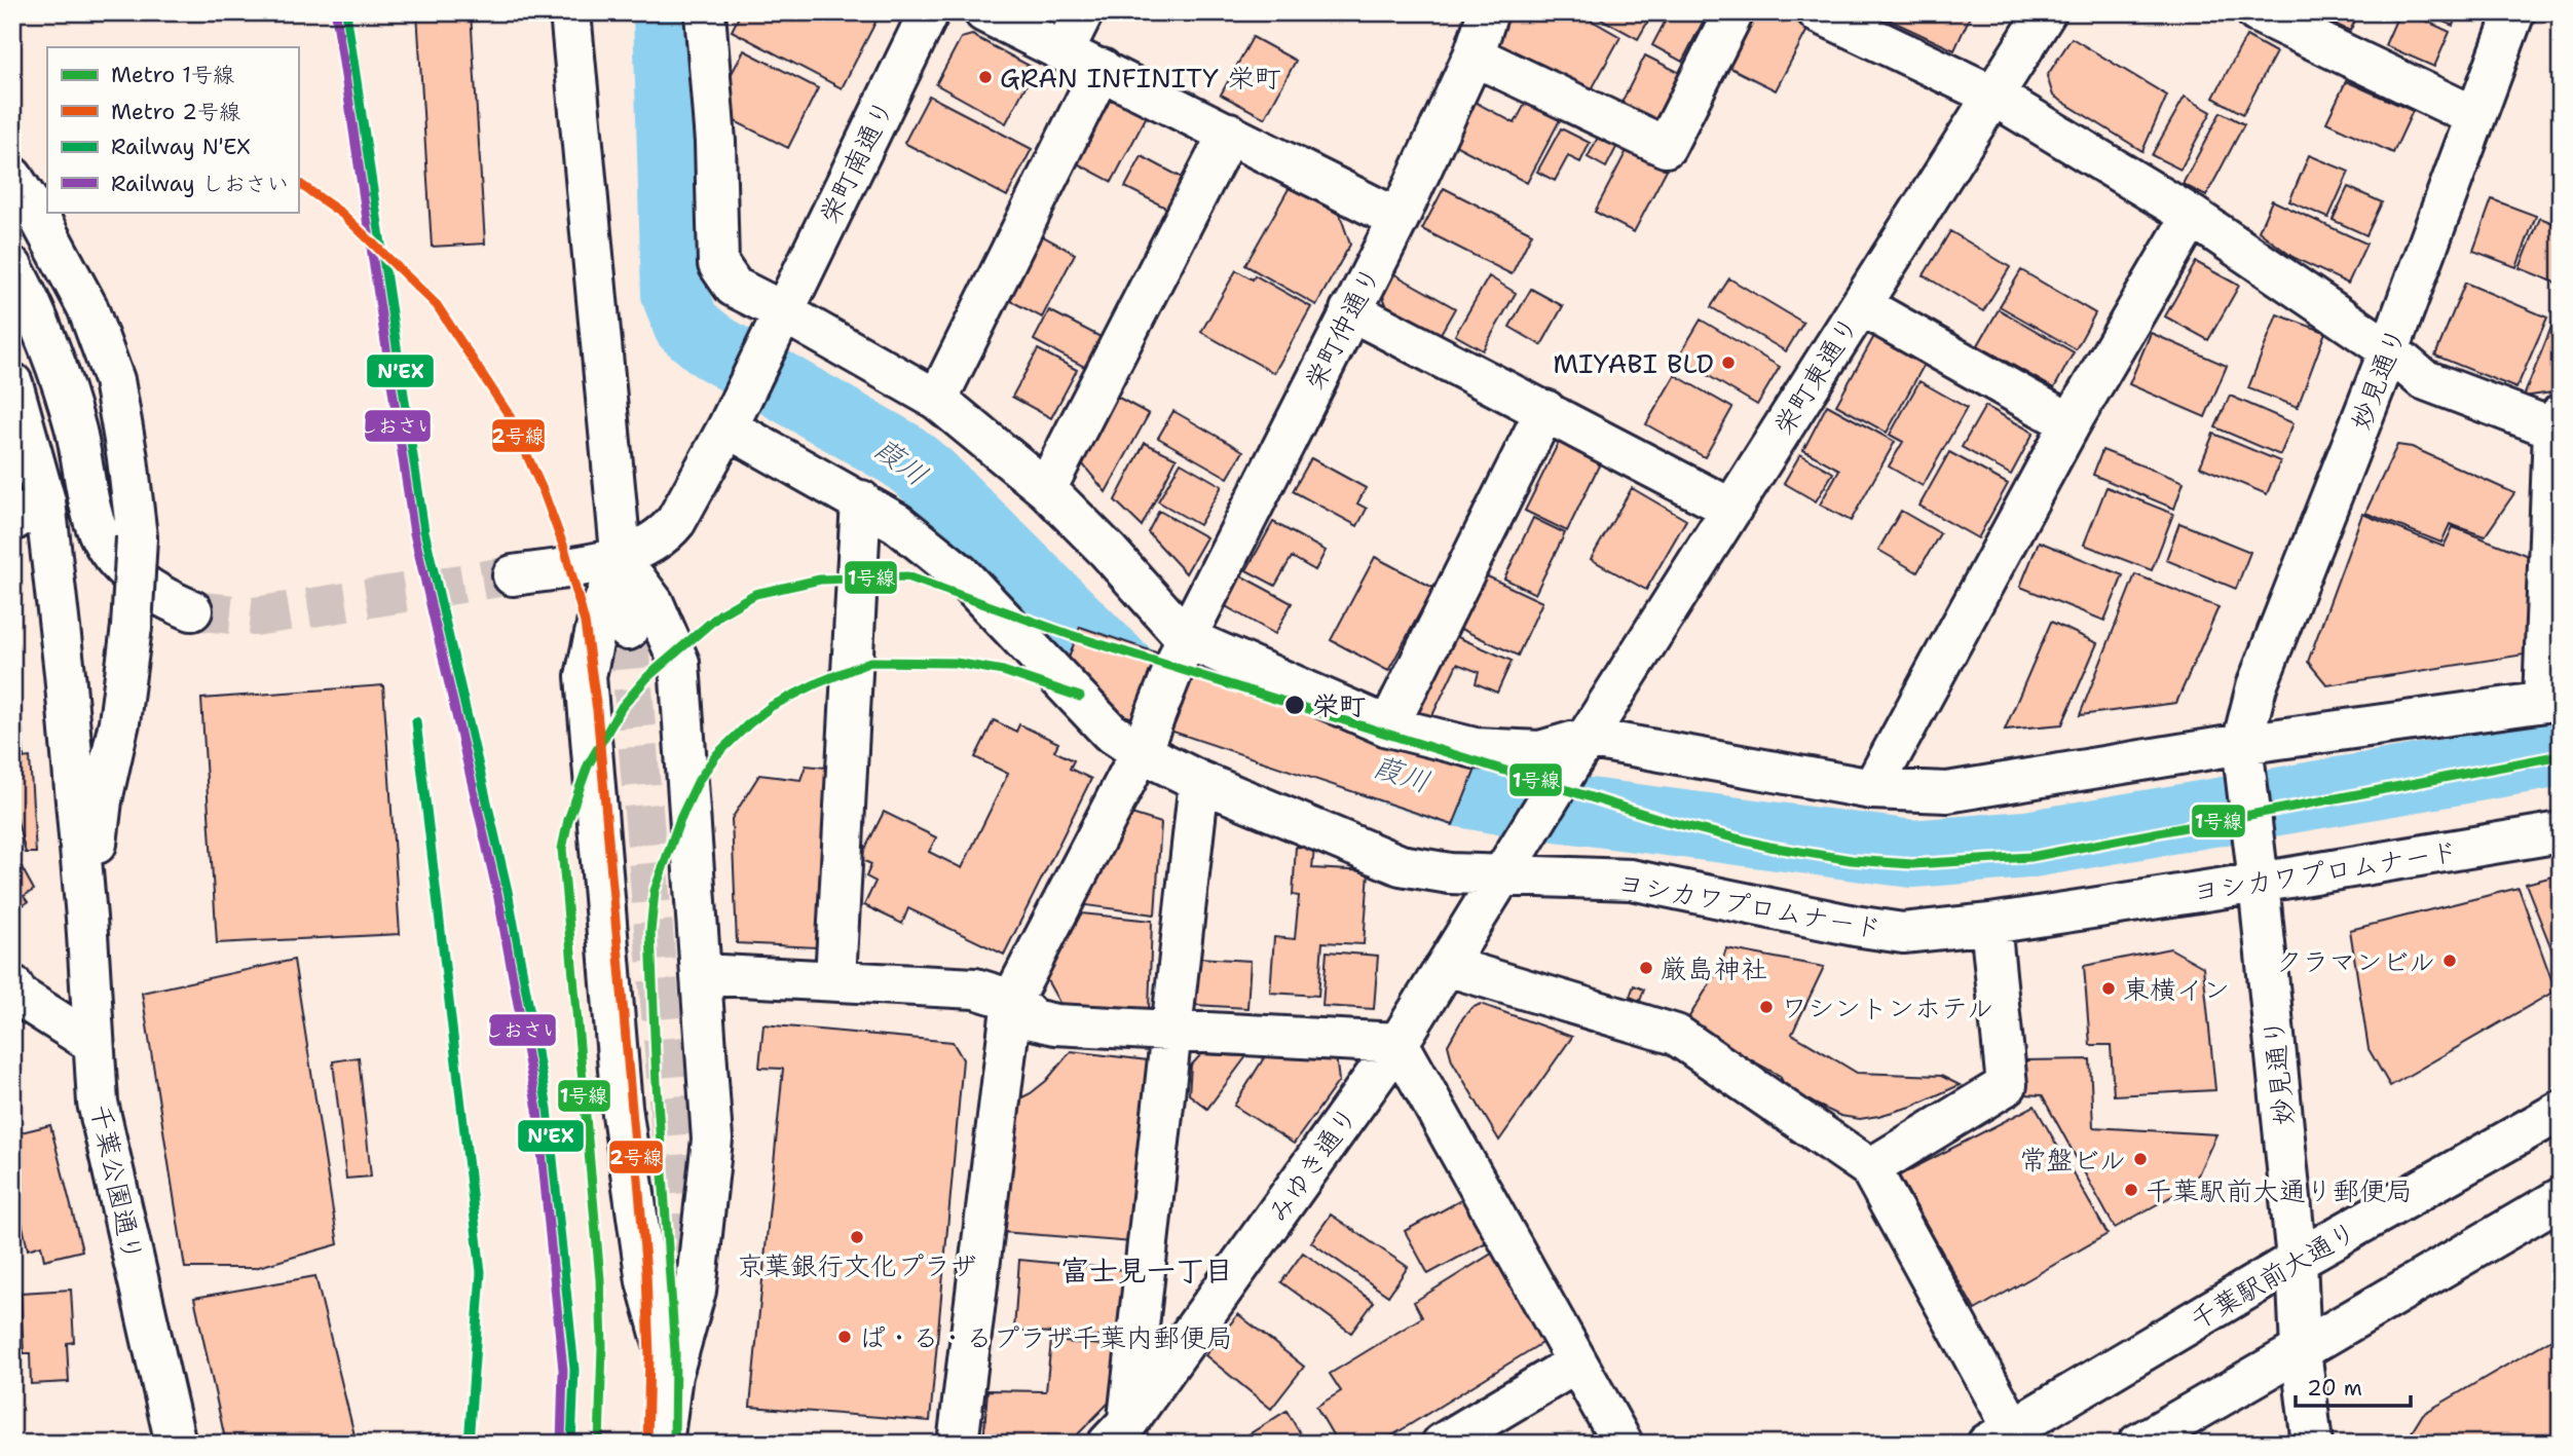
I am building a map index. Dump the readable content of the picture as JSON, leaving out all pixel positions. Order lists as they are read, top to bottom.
{
  "streets": {
    "main road": [
      "栄町南通り",
      "栄町仲通り",
      "栄町東通り",
      "妙見通り",
      "ヨシカワプロムナード",
      "みゆき通り",
      "千葉公園通り",
      "千葉駅前大通り"
    ]
  },
  "crossings": [
    ["栄町南通り", "ヨシカワプロムナード"],
    ["栄町仲通り", "ヨシカワプロムナード"],
    ["栄町東通り", "みゆき通り"],
    ["妙見通り", "ヨシカワプロムナード"],
    ["妙見通り", "千葉駅前大通り"],
    ["ヨシカワプロムナード", "みゆき通り"]
  ],
  "districts": ["富士見一丁目"],
  "water": ["葭川"],
  "places": [
    "GRAN INFINITY 栄町",
    "MIYABI BLD",
    "栄町",
    "クラマンビル",
    "厳島神社",
    "東横イン",
    "ワシントンホテル",
    "常盤ビル",
    "千葉駅前大通り郵便局",
    "京葉銀行文化プラザ",
    "ぱ・る・るプラザ千葉内郵便局"
  ],
  "lines": [
    "rail line N'EX",
    "rail line しおさい",
    "metro line 2号線",
    "metro line 1号線"
  ],
  "legend": [
    "Metro 1号線",
    "Metro 2号線",
    "Railway N'EX",
    "Railway しおさい"
  ],
  "scale_bar": "20 m"
}
